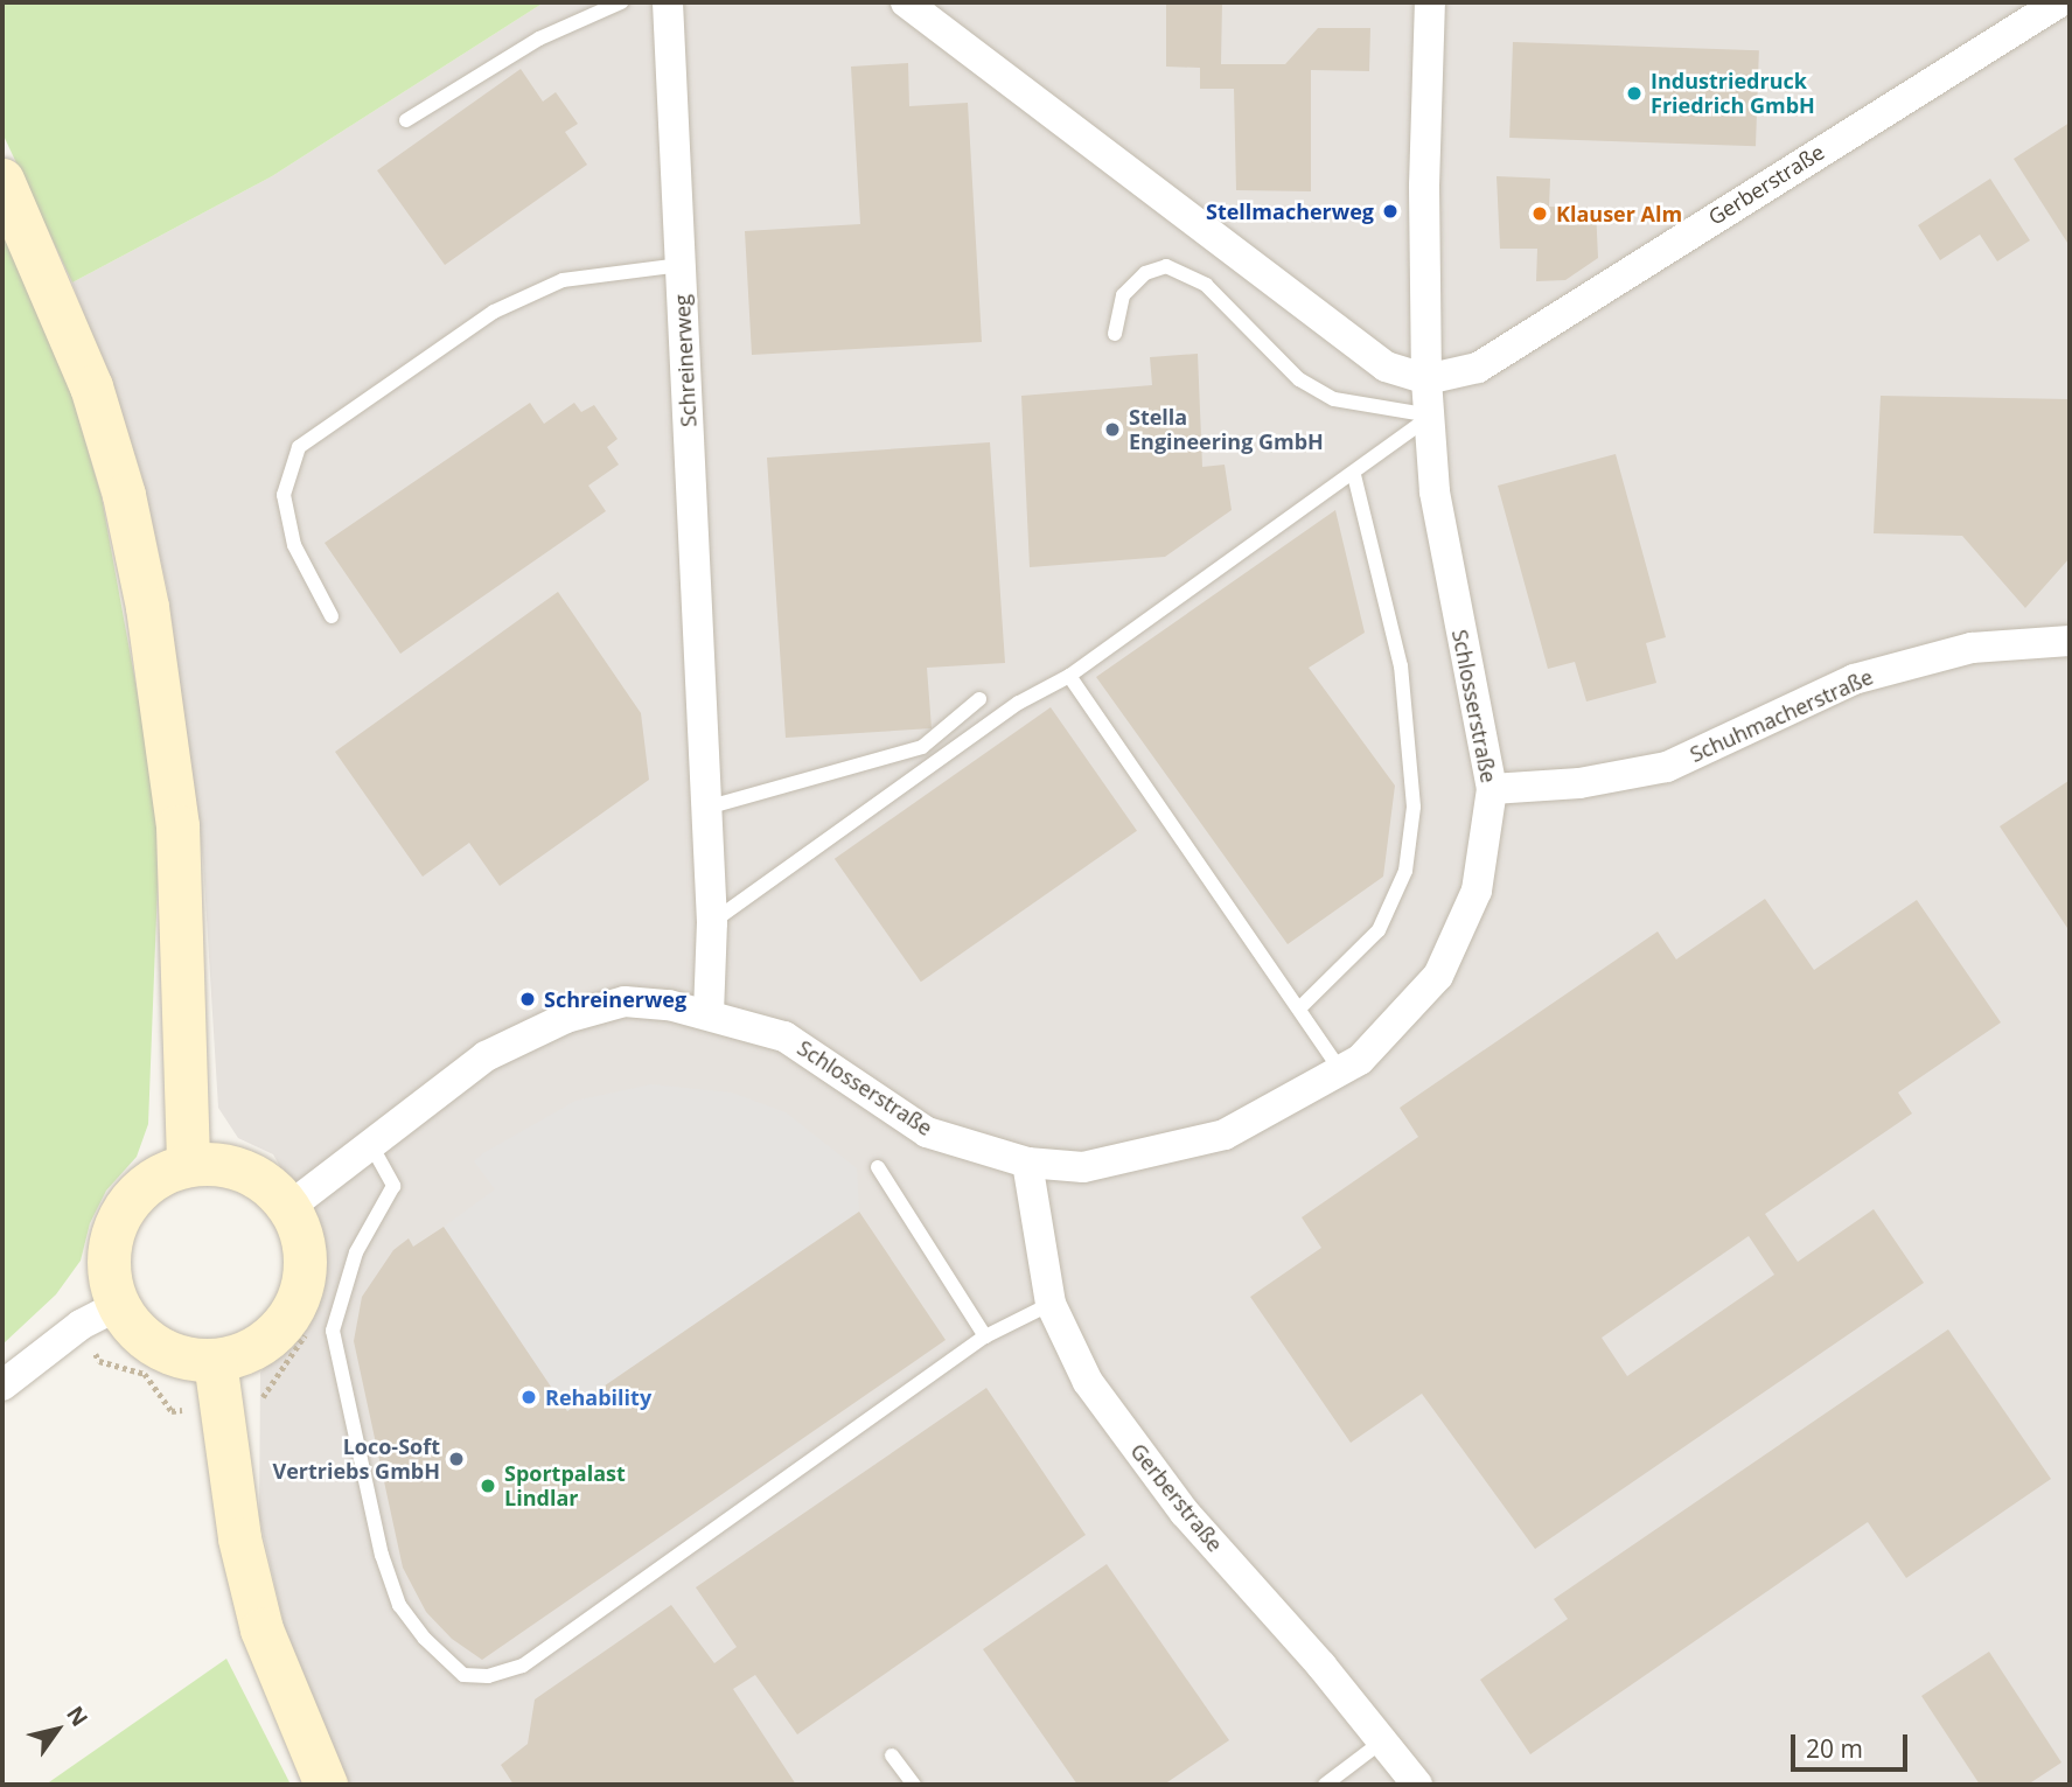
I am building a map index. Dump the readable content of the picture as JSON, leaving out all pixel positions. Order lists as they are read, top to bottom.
{
  "streets": {
    "street": [
      "Gerberstraße",
      "Schreinerweg",
      "Schlosserstraße",
      "Schuhmacherstraße"
    ]
  },
  "crossings": [
    ["Gerberstraße", "Schlosserstraße"],
    ["Schreinerweg", "Schlosserstraße"],
    ["Schlosserstraße", "Schuhmacherstraße"]
  ],
  "places": [
    "Industriedruck Friedrich GmbH",
    "Stellmacherweg",
    "Klauser Alm",
    "Stella Engineering GmbH",
    "Schreinerweg",
    "Rehability",
    "Loco-Soft Vertriebs GmbH",
    "Sportpalast Lindlar"
  ],
  "scale_bar": "20 m",
  "north": "top right"
}
